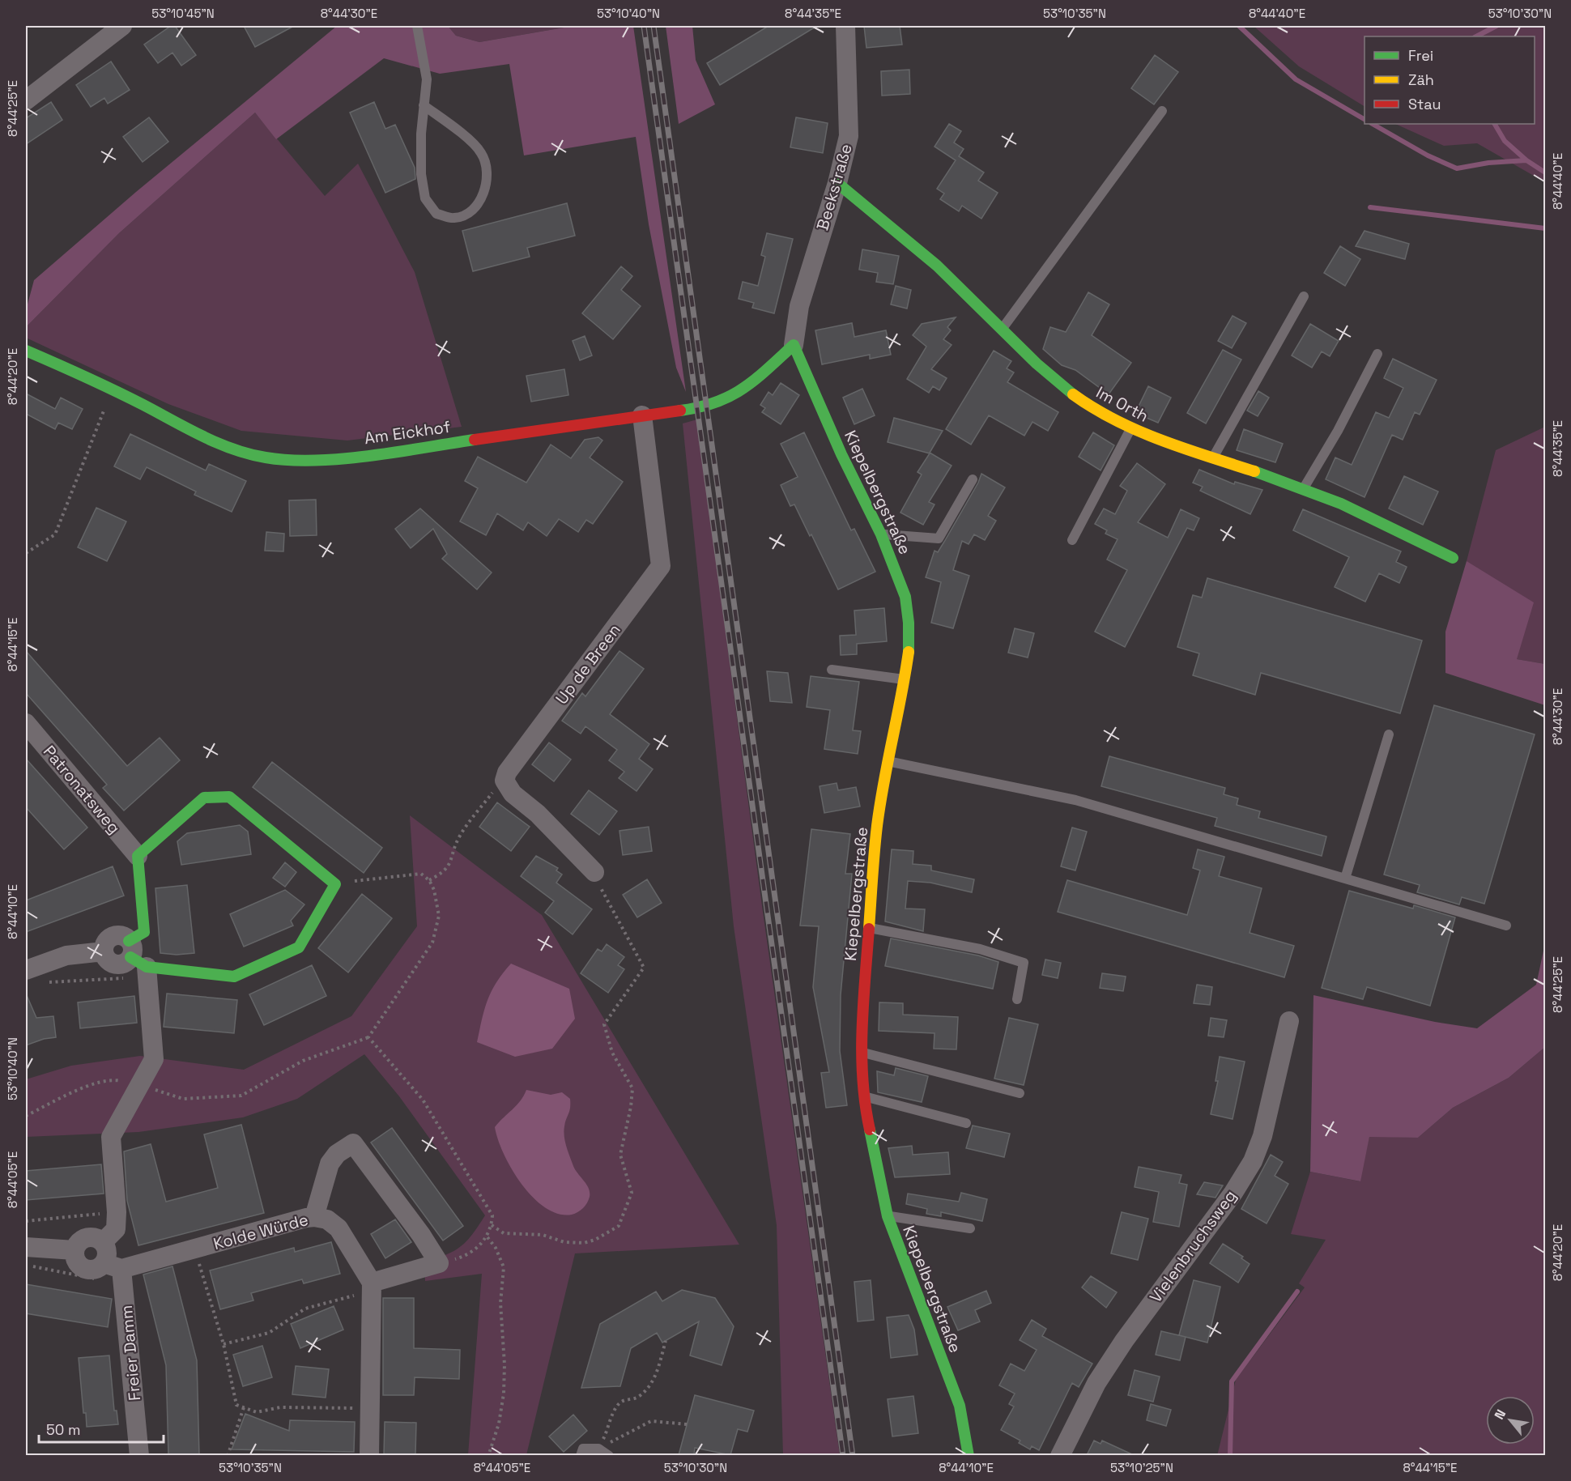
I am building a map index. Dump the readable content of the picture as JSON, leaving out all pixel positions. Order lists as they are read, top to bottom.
{
  "streets": {
    "street": [
      "Beekstraße",
      "Im Orth",
      "Am Eickhof",
      "Kiepelbergstraße",
      "Up de Breen",
      "Patronatsweg",
      "Kolde Würde",
      "Vielenbruchsweg",
      "Freier Damm"
    ]
  },
  "crossings": [
    ["Beekstraße", "Im Orth"],
    ["Beekstraße", "Am Eickhof"],
    ["Beekstraße", "Kiepelbergstraße"],
    ["Am Eickhof", "Kiepelbergstraße"],
    ["Am Eickhof", "Up de Breen"],
    ["Kolde Würde", "Freier Damm"]
  ],
  "legend": ["Frei", "Zäh", "Stau"],
  "scale_bar": "50 m",
  "north": "top left",
  "coordinates": [
    "53°10'45\"N",
    "8°44'30\"E",
    "53°10'40\"N",
    "8°44'35\"E",
    "53°10'35\"N",
    "8°44'40\"E",
    "53°10'30\"N",
    "8°44'25\"E",
    "8°44'20\"E",
    "8°44'15\"E",
    "8°44'10\"E",
    "8°44'05\"E",
    "53°10'25\"N"
  ]
}
